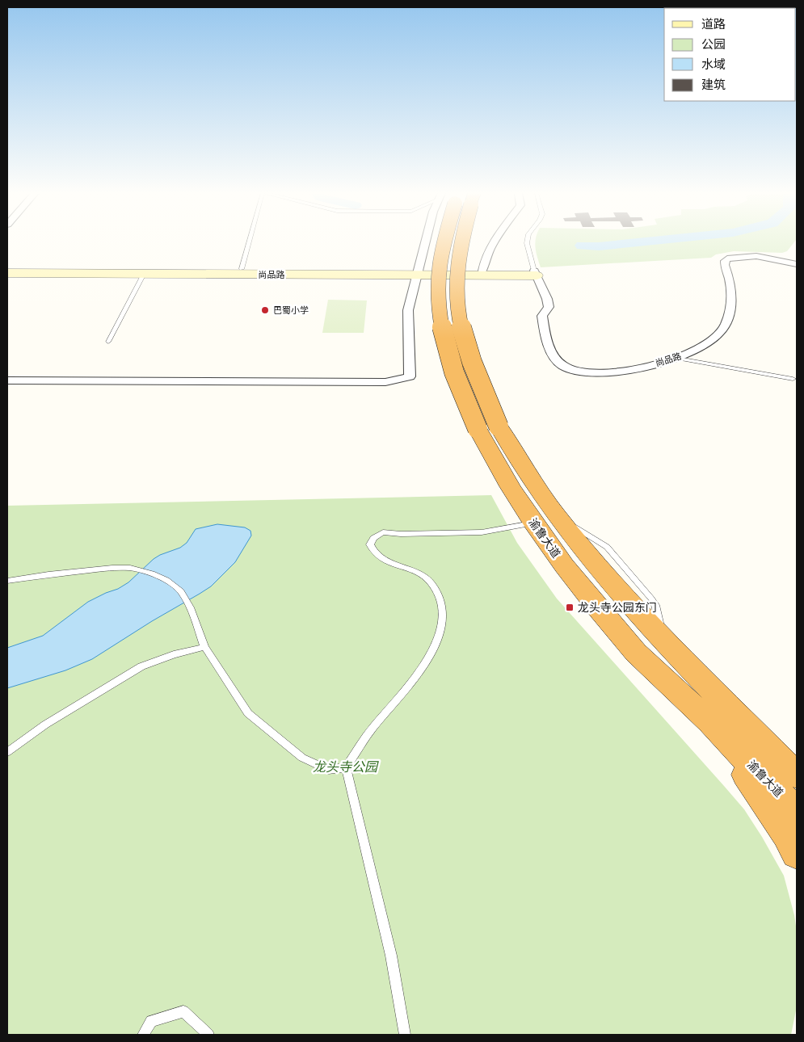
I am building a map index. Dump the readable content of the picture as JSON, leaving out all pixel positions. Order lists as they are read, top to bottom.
{
  "streets": {
    "highway": ["渝鲁大道"],
    "main road": ["尚品路"]
  },
  "parks": ["龙头寺公园"],
  "places": {
    "other": ["巴蜀小学"],
    "transit": ["龙头寺公园东门"]
  },
  "legend": [
    "道路",
    "公园",
    "水域",
    "建筑"
  ]
}
